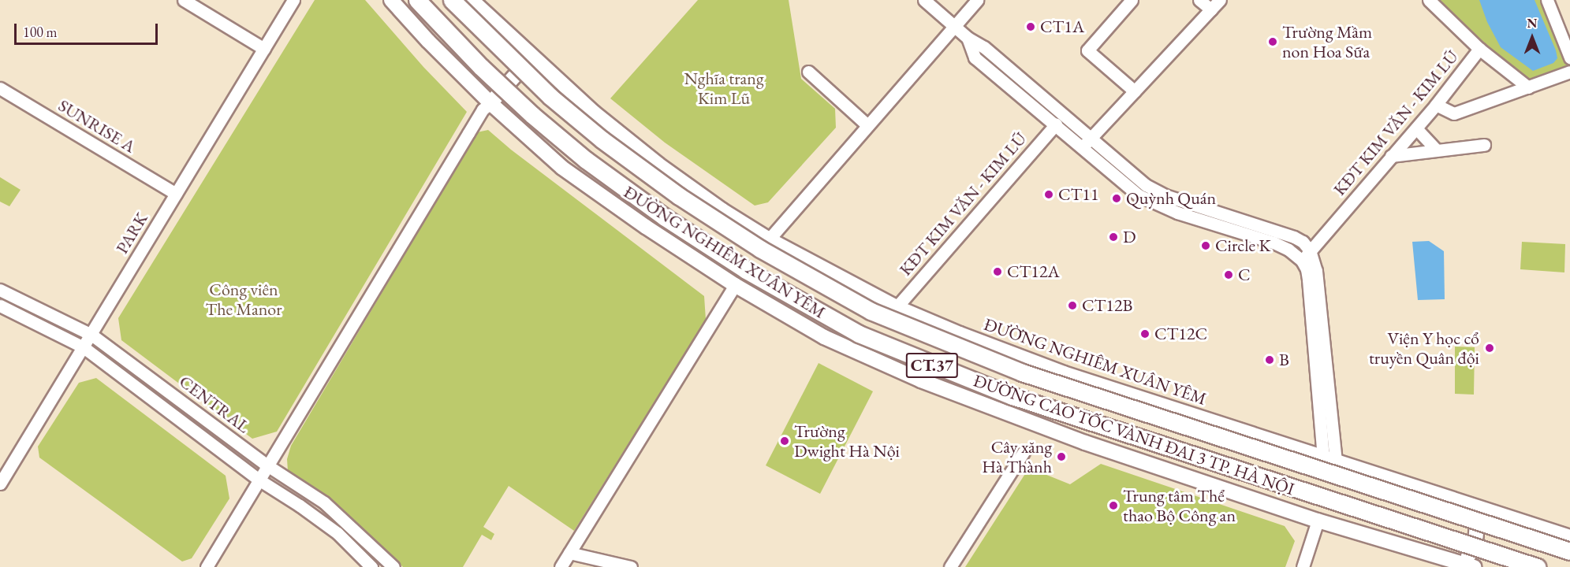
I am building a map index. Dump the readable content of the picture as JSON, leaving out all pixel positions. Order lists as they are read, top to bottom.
{
  "streets": {
    "highway": ["CT.37", "ĐƯỜNG CAO TỐC VÀNH ĐAI 3 TP. HÀ NỘI"],
    "main road": ["ĐƯỜNG NGHIÊM XUÂN YÊM"],
    "street": [
      "KĐT KIM VĂN - KIM LŨ",
      "SUNRISE A",
      "PARK",
      "CENTRAL"
    ]
  },
  "crossings": [
    ["KĐT KIM VĂN - KIM LŨ", "ĐƯỜNG NGHIÊM XUÂN YÊM"],
    ["SUNRISE A", "PARK"],
    ["PARK", "CENTRAL"]
  ],
  "parks": ["Nghĩa trang Kim Lũ", "Công viên The Manor"],
  "places": [
    "CT1A",
    "Trường Mầm non Hoa Sữa",
    "CT11",
    "Quỳnh Quán",
    "D",
    "Circle K",
    "CT12A",
    "C",
    "CT12B",
    "CT12C",
    "Viện Y học cổ truyền Quân đội",
    "B",
    "Trường Dwight Hà Nội",
    "Cây xăng Hà Thành",
    "Trung tâm Thể thao Bộ Công an"
  ],
  "scale_bar": "100 m",
  "north": "top"
}
